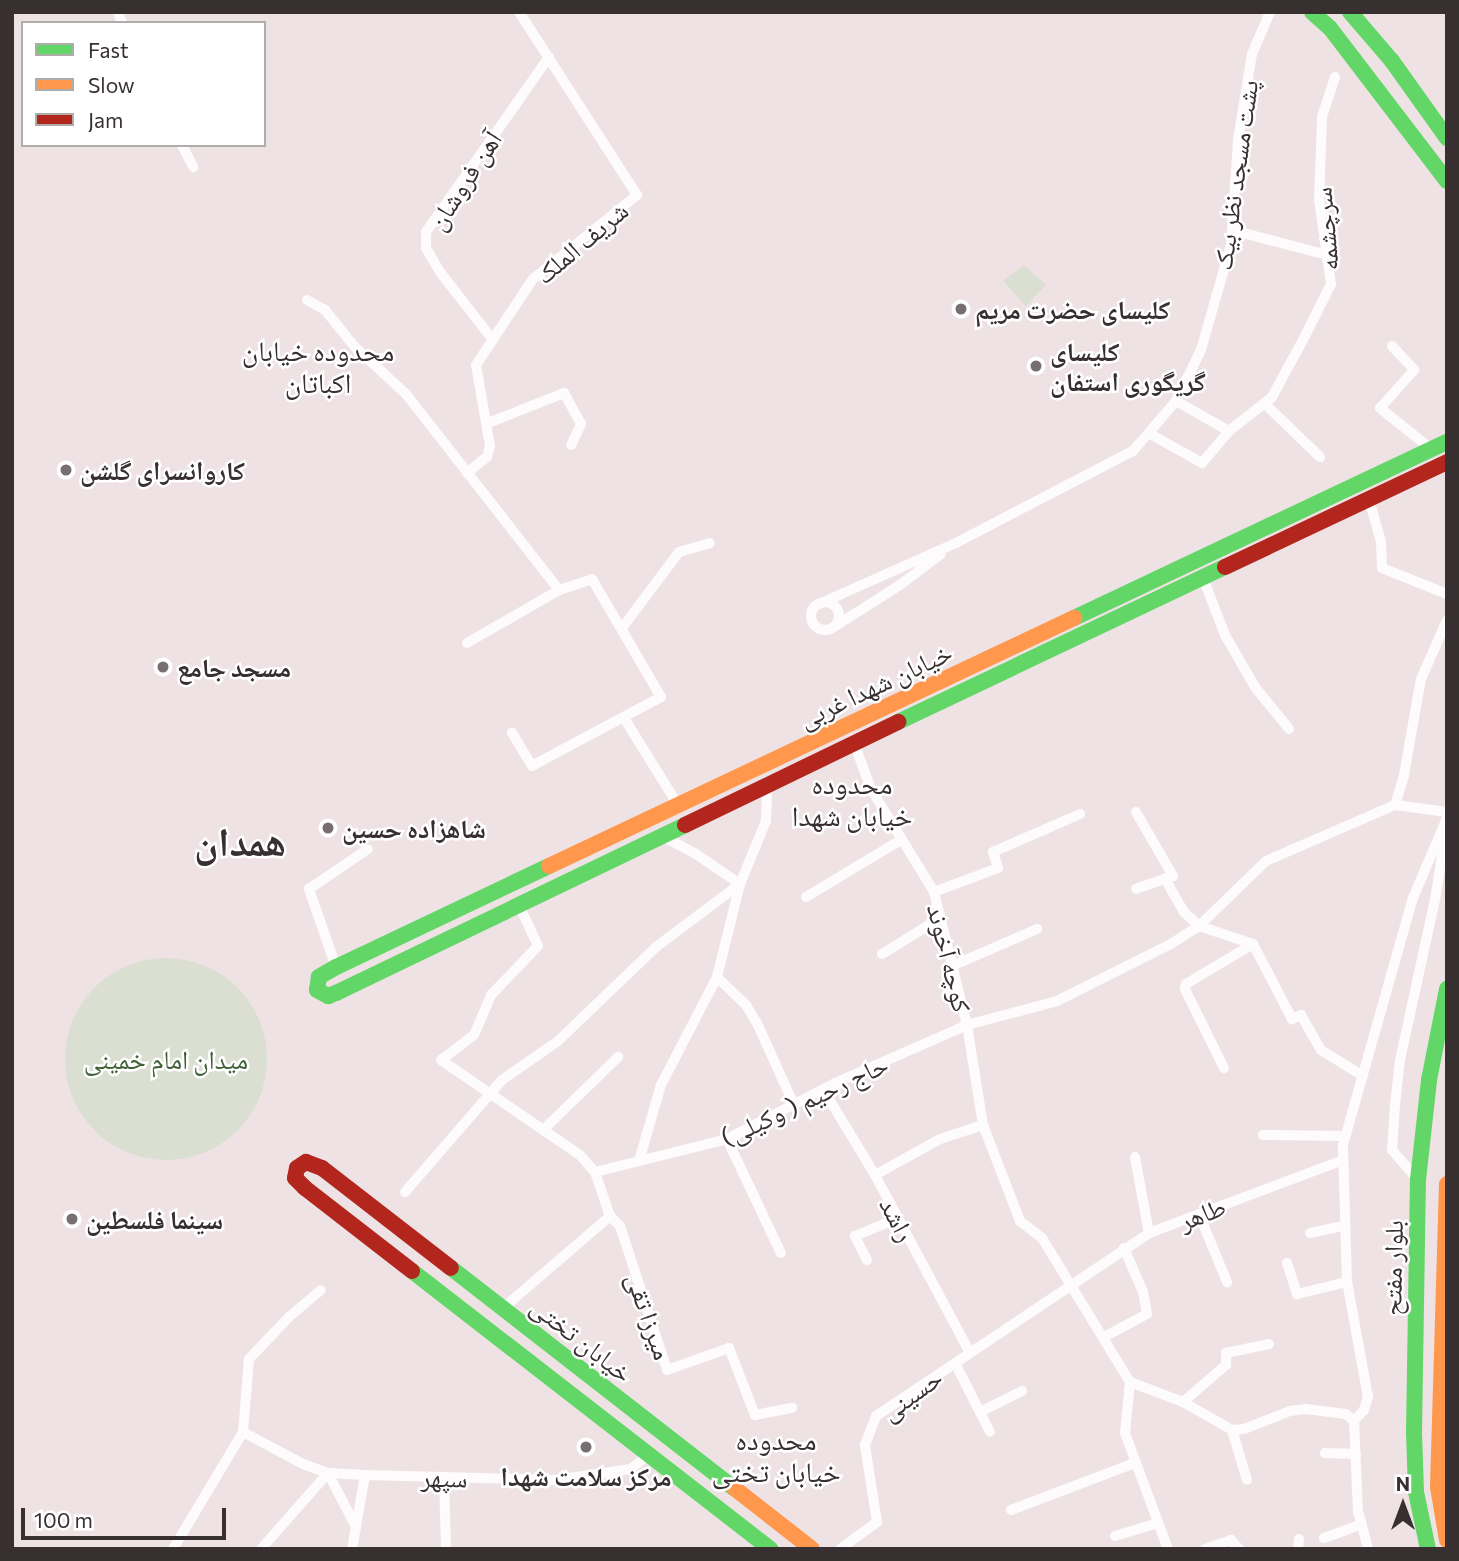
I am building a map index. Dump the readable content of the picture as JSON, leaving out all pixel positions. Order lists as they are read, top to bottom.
{
  "streets": {
    "main road": ["خیابان شهدا غربی", "بلوار مفتح", "خیابان تختی"],
    "street": [
      "پشت مسجد نظر بیک",
      "آهن فروشان",
      "سرچشمه",
      "شریف الملک",
      "کوچه آخوند",
      "حاج رحیم ( وکیلی)",
      "طاهر",
      "راشد",
      "میرزا تقی",
      "حسینی",
      "سپهر"
    ]
  },
  "crossings": [
    ["پشت مسجد نظر بیک", "سرچشمه"],
    ["آهن فروشان", "شریف الملک"],
    ["خیابان شهدا غربی", "کوچه آخوند"],
    ["کوچه آخوند", "حاج رحیم ( وکیلی)"],
    ["کوچه آخوند", "طاهر"],
    ["کوچه آخوند", "حسینی"],
    ["حاج رحیم ( وکیلی)", "راشد"],
    ["طاهر", "حسینی"],
    ["راشد", "حسینی"],
    ["خیابان تختی", "سپهر"]
  ],
  "districts": [
    "محدوده خیابان اکباتان",
    "محدوده خیابان شهدا",
    "همدان",
    "محدوده خیابان تختی"
  ],
  "parks": ["میدان امام خمینی"],
  "places": [
    "کلیسای حضرت مریم",
    "کلیسای گریگوری استفان",
    "کاروانسرای گلشن",
    "مسجد جامع",
    "شاهزاده حسین",
    "سینما فلسطین",
    "مرکز سلامت شهدا"
  ],
  "legend": ["Fast", "Slow", "Jam"],
  "scale_bar": "100 m",
  "north": "top"
}
